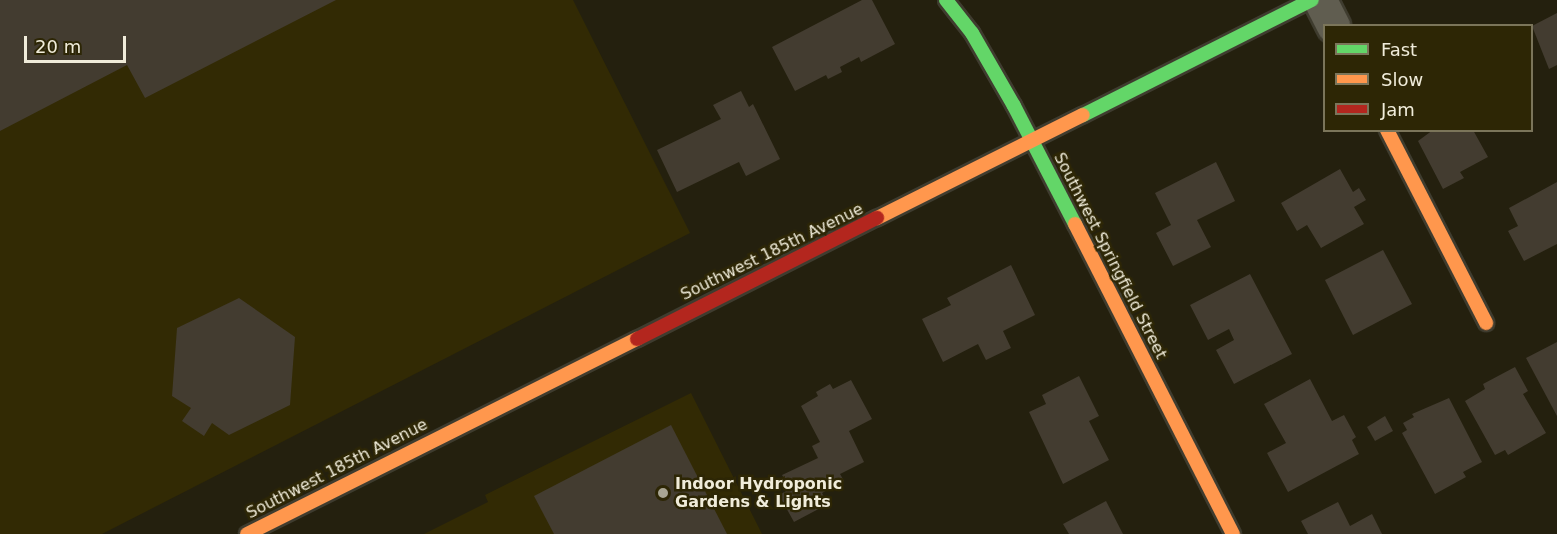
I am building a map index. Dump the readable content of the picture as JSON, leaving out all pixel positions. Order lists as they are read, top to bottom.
{
  "streets": {
    "main road": ["Southwest 185th Avenue", "Southwest Springfield Street"]
  },
  "crossings": [
    ["Southwest 185th Avenue", "Southwest Springfield Street"]
  ],
  "places": ["Indoor Hydroponic Gardens & Lights"],
  "legend": ["Fast", "Slow", "Jam"],
  "scale_bar": "20 m"
}
